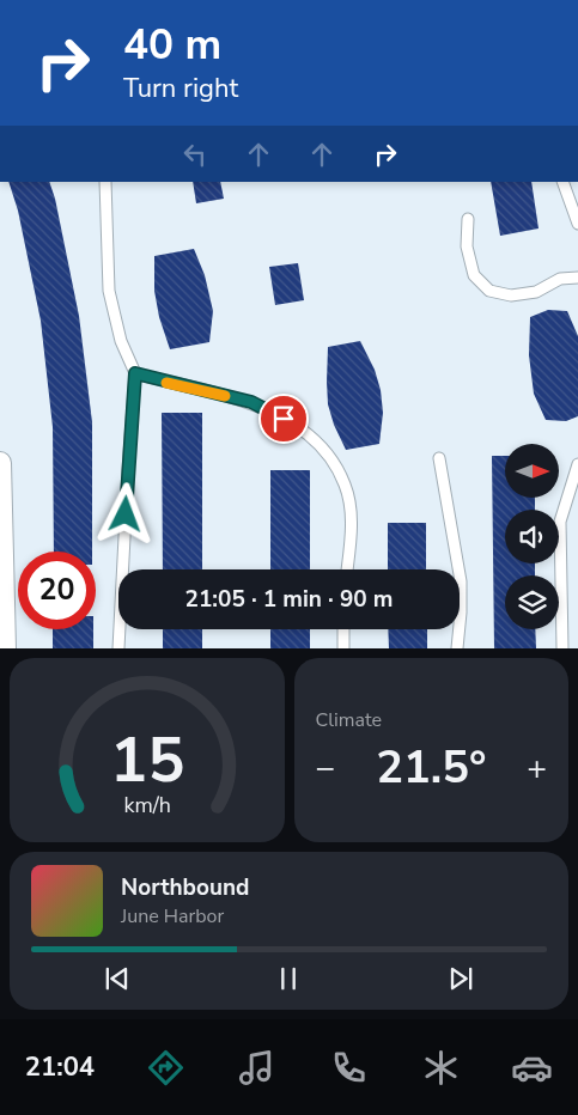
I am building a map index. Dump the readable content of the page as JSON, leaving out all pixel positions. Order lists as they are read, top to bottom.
{
  "north": "right",
  "page": {
    "turn": ["40 m", "Turn right"],
    "limit": "20",
    "trip": "21:05 · 1 min · 90 m",
    "tile": "Climate",
    "heat": ["−", "21.5°", "+"],
    "song": ["Northbound", "June Harbor"],
    "tabs": "21:04",
    "gauge": ["15", "km/h"]
  }
}
